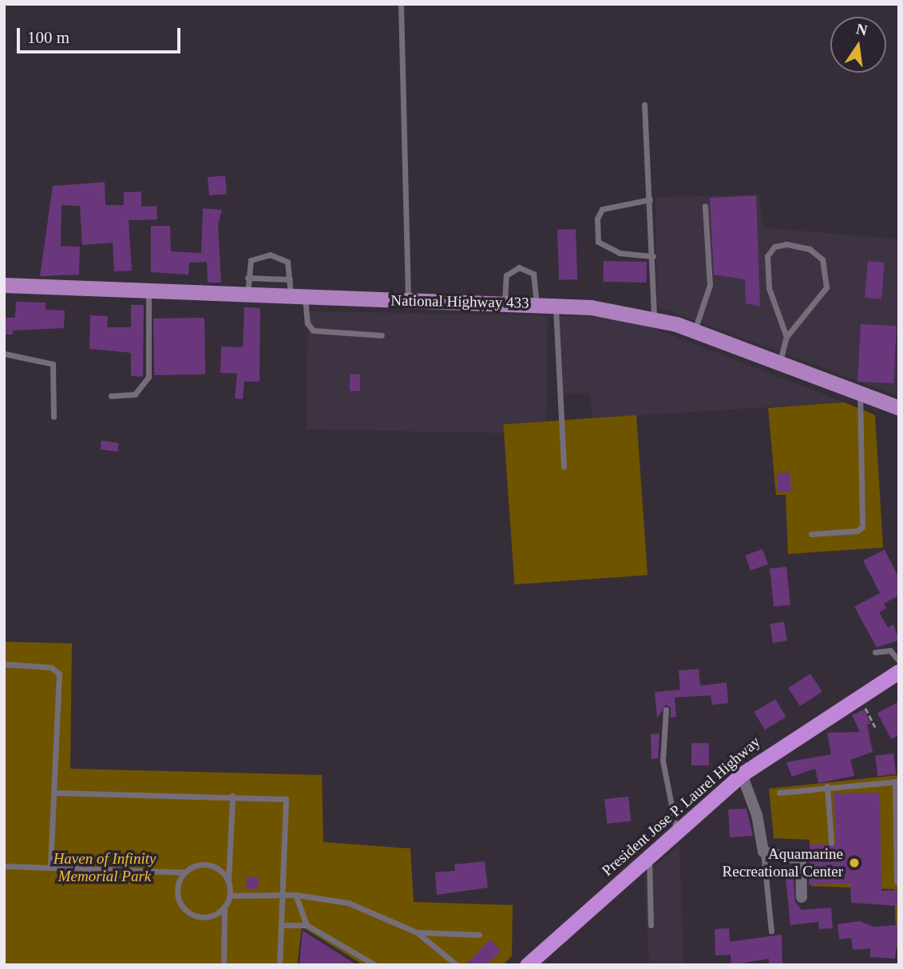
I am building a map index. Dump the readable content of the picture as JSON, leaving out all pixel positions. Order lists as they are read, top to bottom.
{
  "streets": {
    "highway": ["President Jose P. Laurel Highway"],
    "main road": ["National Highway 433"]
  },
  "parks": ["Haven of Infinity Memorial Park"],
  "places": ["Aquamarine Recreational Center"],
  "scale_bar": "100 m",
  "north": "top"
}
